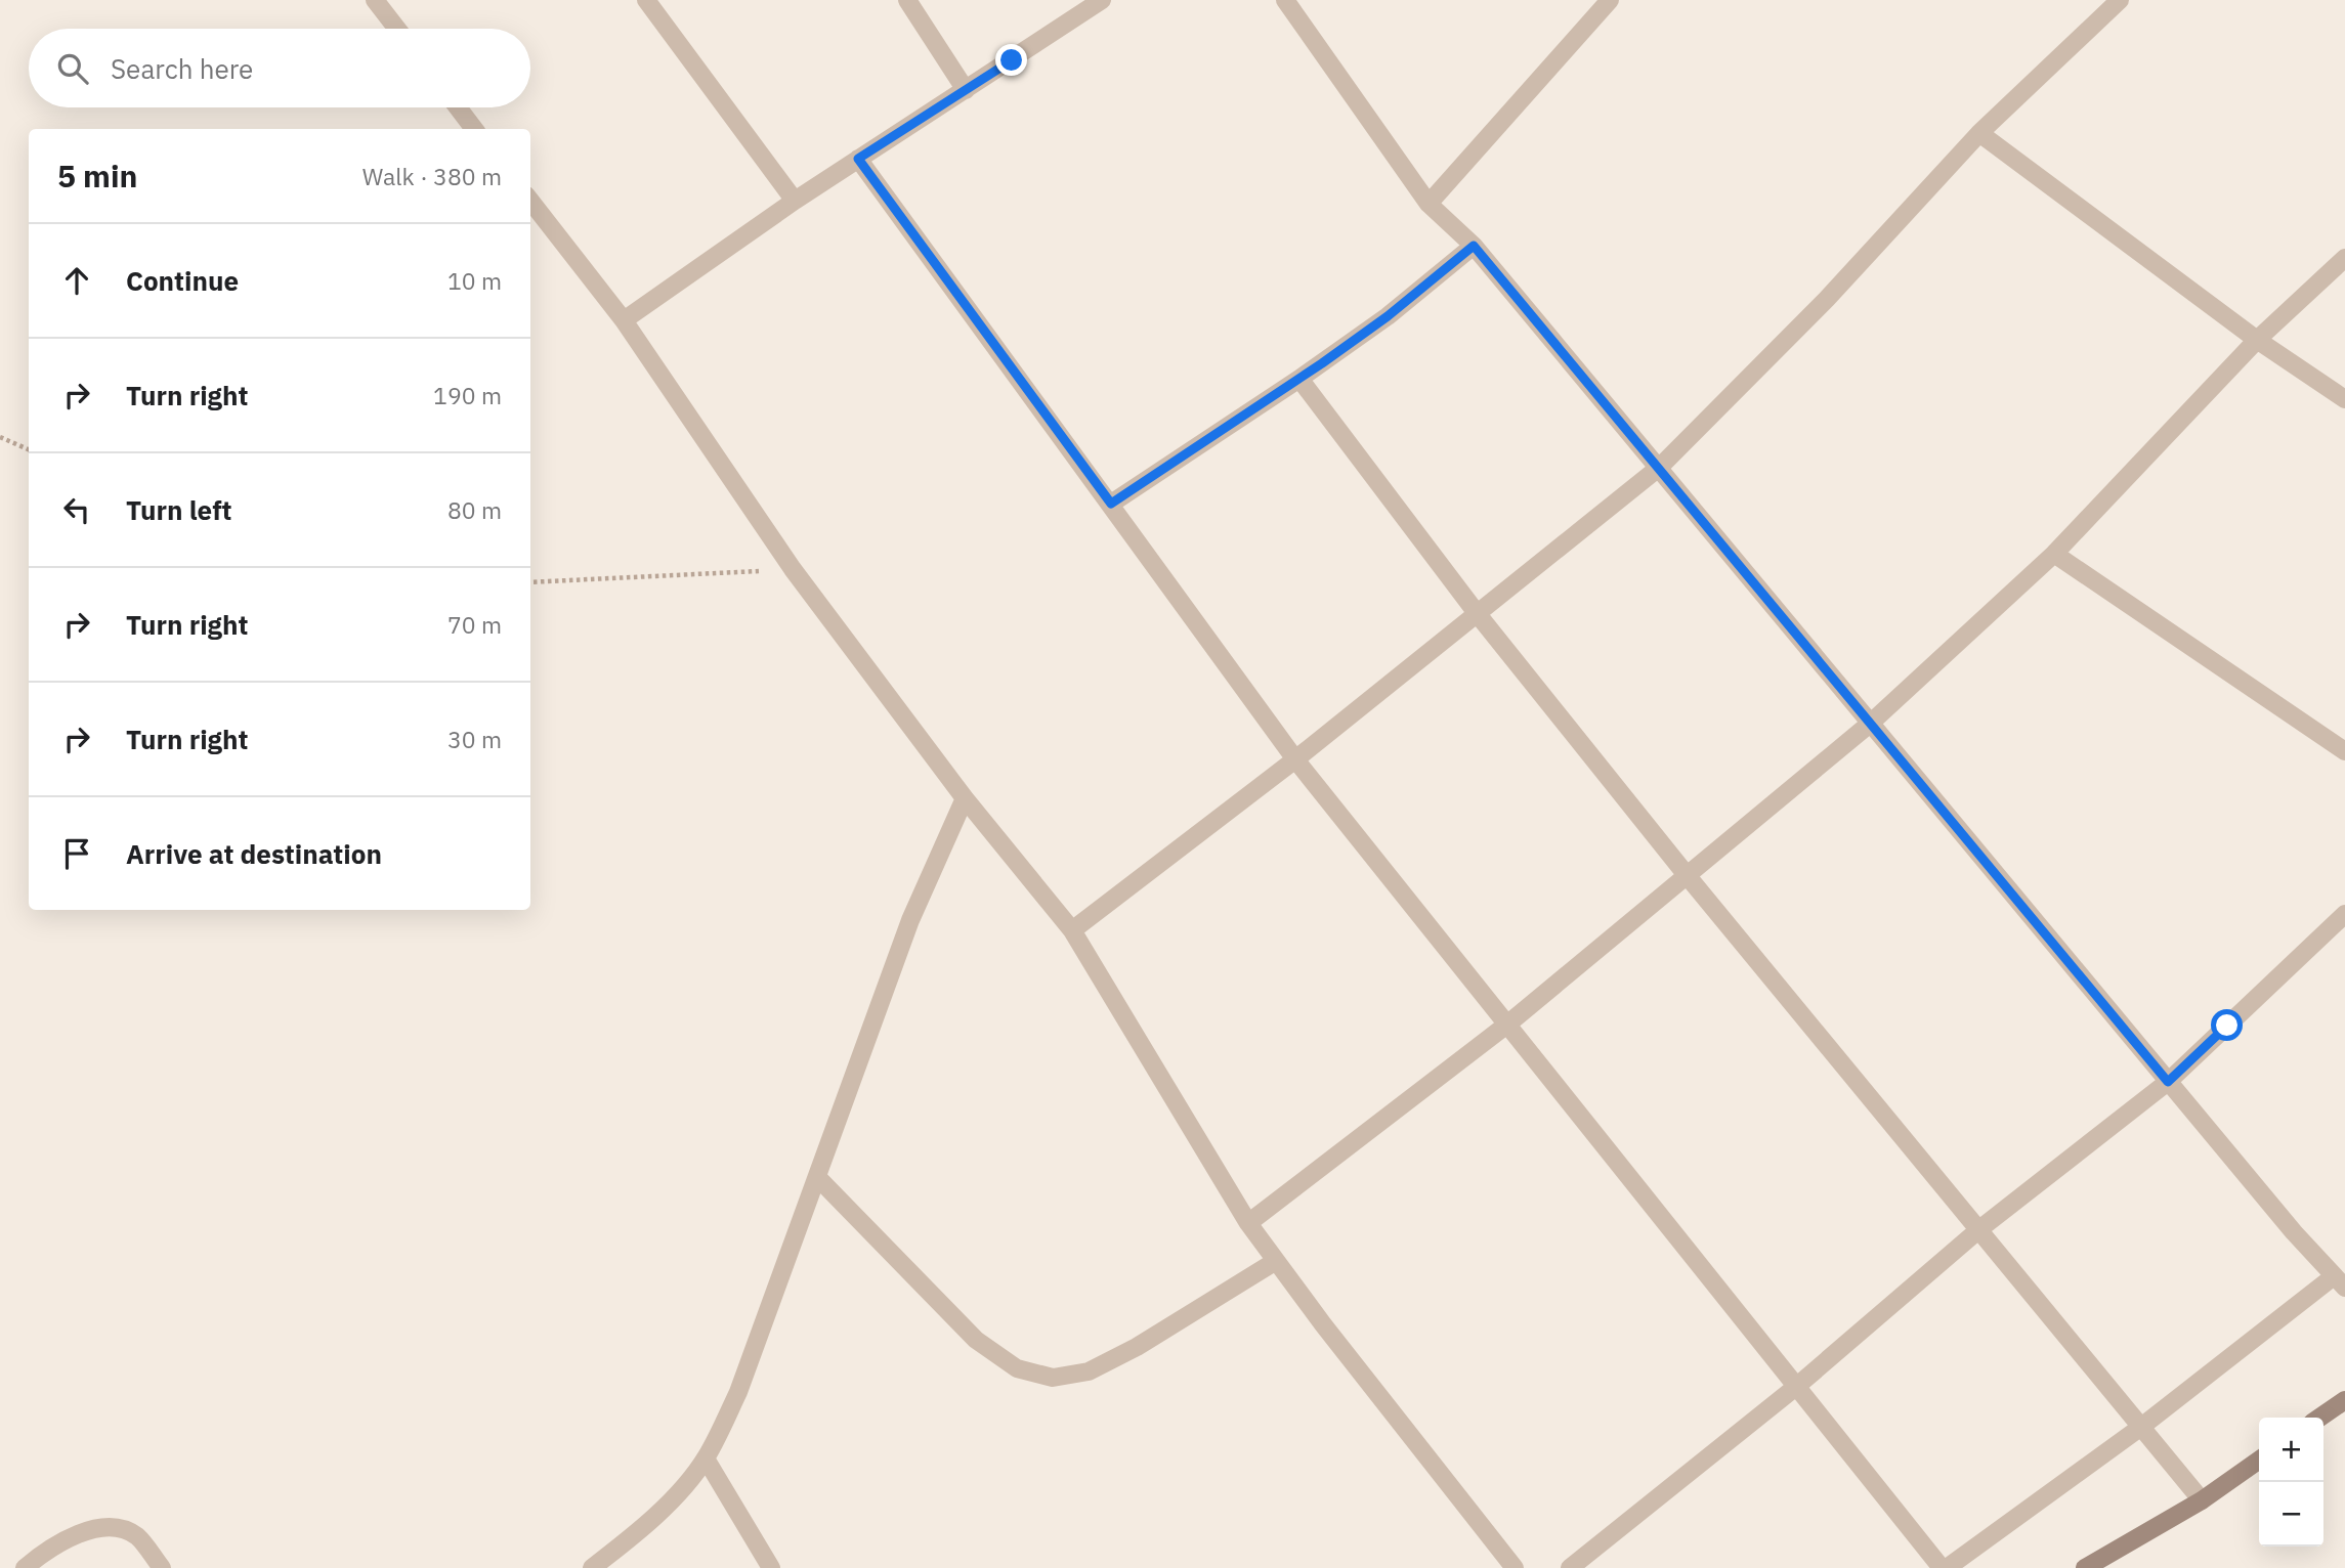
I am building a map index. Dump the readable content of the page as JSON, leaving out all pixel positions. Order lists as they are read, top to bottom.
{
  "page": {
    "search": "Search here",
    "heading": ["5 min", "Walk · 380 m"],
    "list": [
      ["Continue", "10 m"],
      ["Turn right", "190 m"],
      ["Turn left", "80 m"],
      ["Turn right", "70 m"],
      ["Turn right", "30 m"],
      "Arrive at destination"
    ],
    "map_buttons": ["+", "−"]
  }
}
